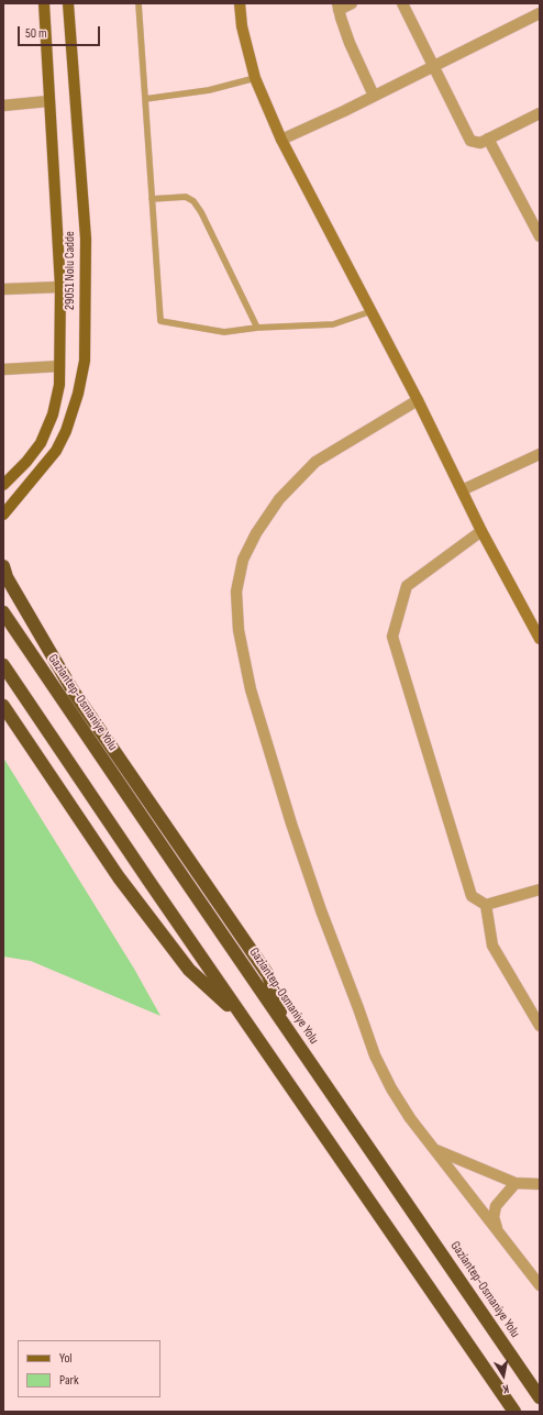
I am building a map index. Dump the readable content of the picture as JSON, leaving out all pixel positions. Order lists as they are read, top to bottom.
{
  "streets": {
    "highway": ["Gaziantep-Osmaniye Yolu"],
    "main road": ["29051 Nolu Cadde"]
  },
  "legend": ["Yol", "Park"],
  "scale_bar": "50 m",
  "north": "bottom"
}
